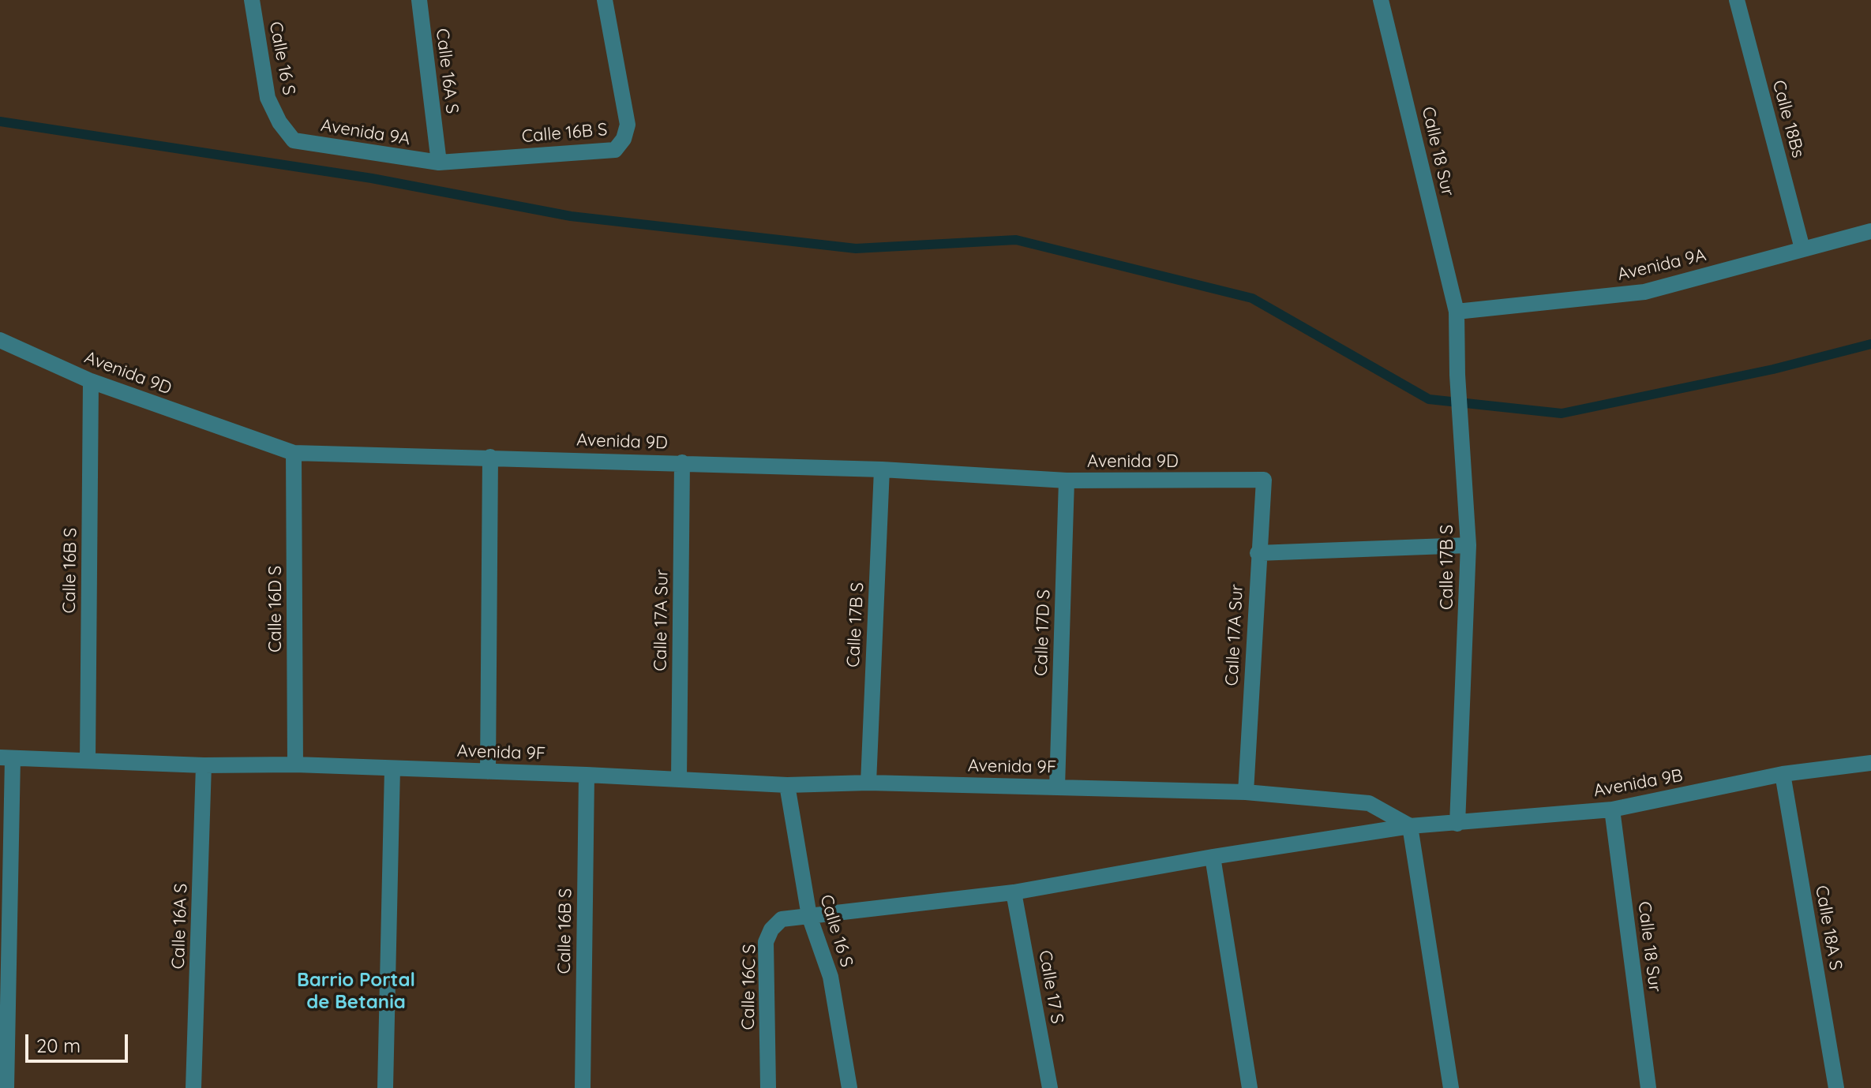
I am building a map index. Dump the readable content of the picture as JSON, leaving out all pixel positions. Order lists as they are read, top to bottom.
{
  "streets": {
    "street": [
      "Calle 16 S",
      "Calle 16A S",
      "Calle 18Bs",
      "Avenida 9A",
      "Calle 16B S",
      "Calle 18 Sur",
      "Avenida 9D",
      "Calle 17B S",
      "Calle 16D S",
      "Calle 17A Sur",
      "Calle 17D S",
      "Avenida 9F",
      "Avenida 9B",
      "Calle 18A S",
      "Calle 16C S",
      "Calle 17 S"
    ]
  },
  "crossings": [
    ["Calle 16 S", "Avenida 9A"],
    ["Calle 16 S", "Avenida 9F"],
    ["Calle 16 S", "Calle 16C S"],
    ["Calle 16A S", "Avenida 9A"],
    ["Calle 16A S", "Calle 16B S"],
    ["Calle 16A S", "Avenida 9F"],
    ["Calle 18Bs", "Avenida 9A"],
    ["Avenida 9A", "Calle 16B S"],
    ["Avenida 9A", "Calle 18 Sur"],
    ["Avenida 9A", "Calle 17B S"],
    ["Calle 16B S", "Avenida 9D"],
    ["Calle 16B S", "Avenida 9F"],
    ["Calle 18 Sur", "Calle 17B S"],
    ["Calle 18 Sur", "Avenida 9B"],
    ["Avenida 9D", "Calle 17B S"],
    ["Avenida 9D", "Calle 16D S"],
    ["Avenida 9D", "Calle 17A Sur"],
    ["Avenida 9D", "Calle 17D S"],
    ["Calle 17B S", "Avenida 9F"],
    ["Calle 17B S", "Avenida 9B"],
    ["Calle 16D S", "Avenida 9F"],
    ["Calle 17A Sur", "Avenida 9F"],
    ["Calle 17D S", "Avenida 9F"],
    ["Avenida 9F", "Avenida 9B"],
    ["Avenida 9B", "Calle 18A S"]
  ],
  "districts": ["Barrio Portal de Betania"],
  "scale_bar": "20 m"
}
